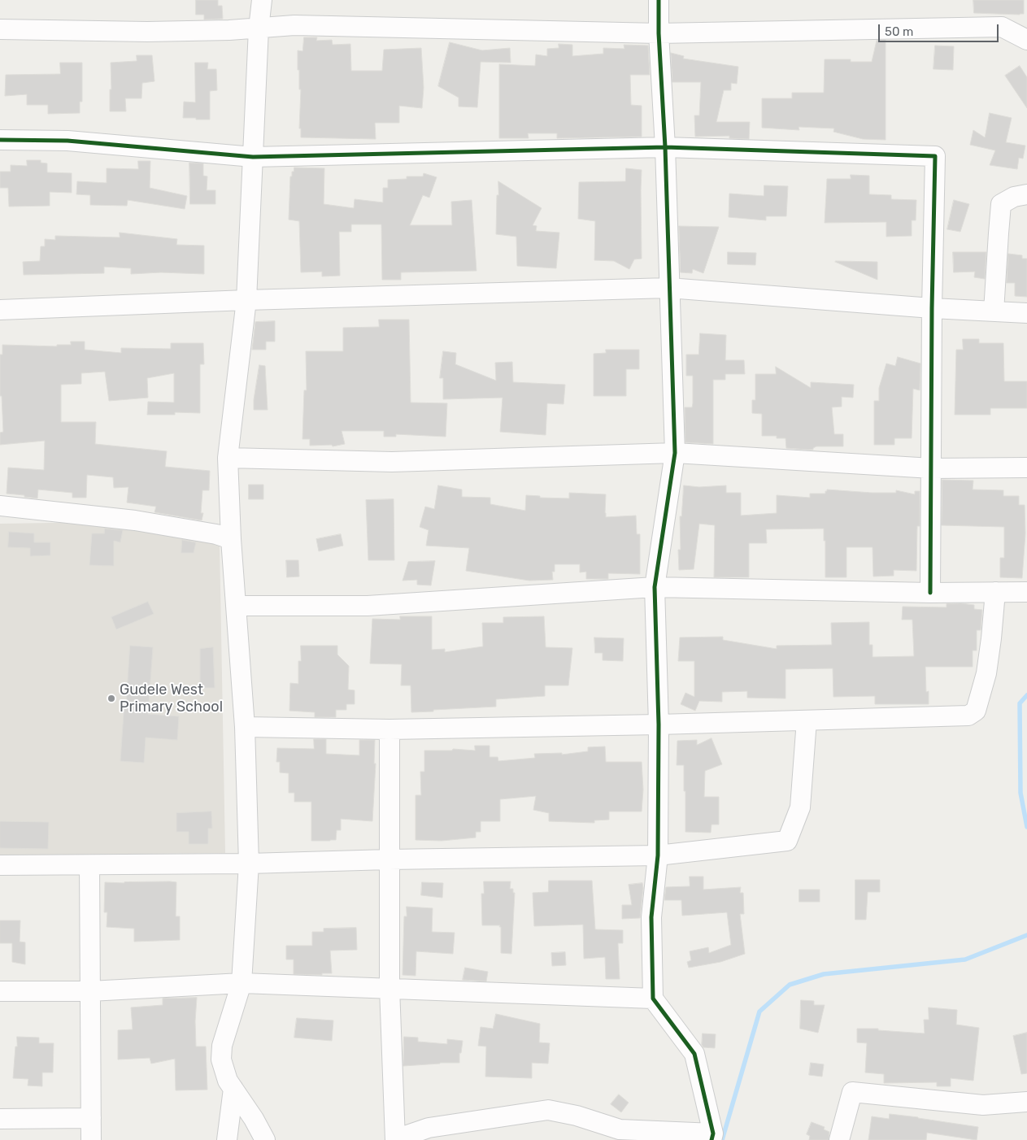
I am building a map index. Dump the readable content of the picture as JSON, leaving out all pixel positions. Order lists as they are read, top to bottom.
{
  "places": ["Gudele West Primary School"],
  "scale_bar": "50 m"
}
